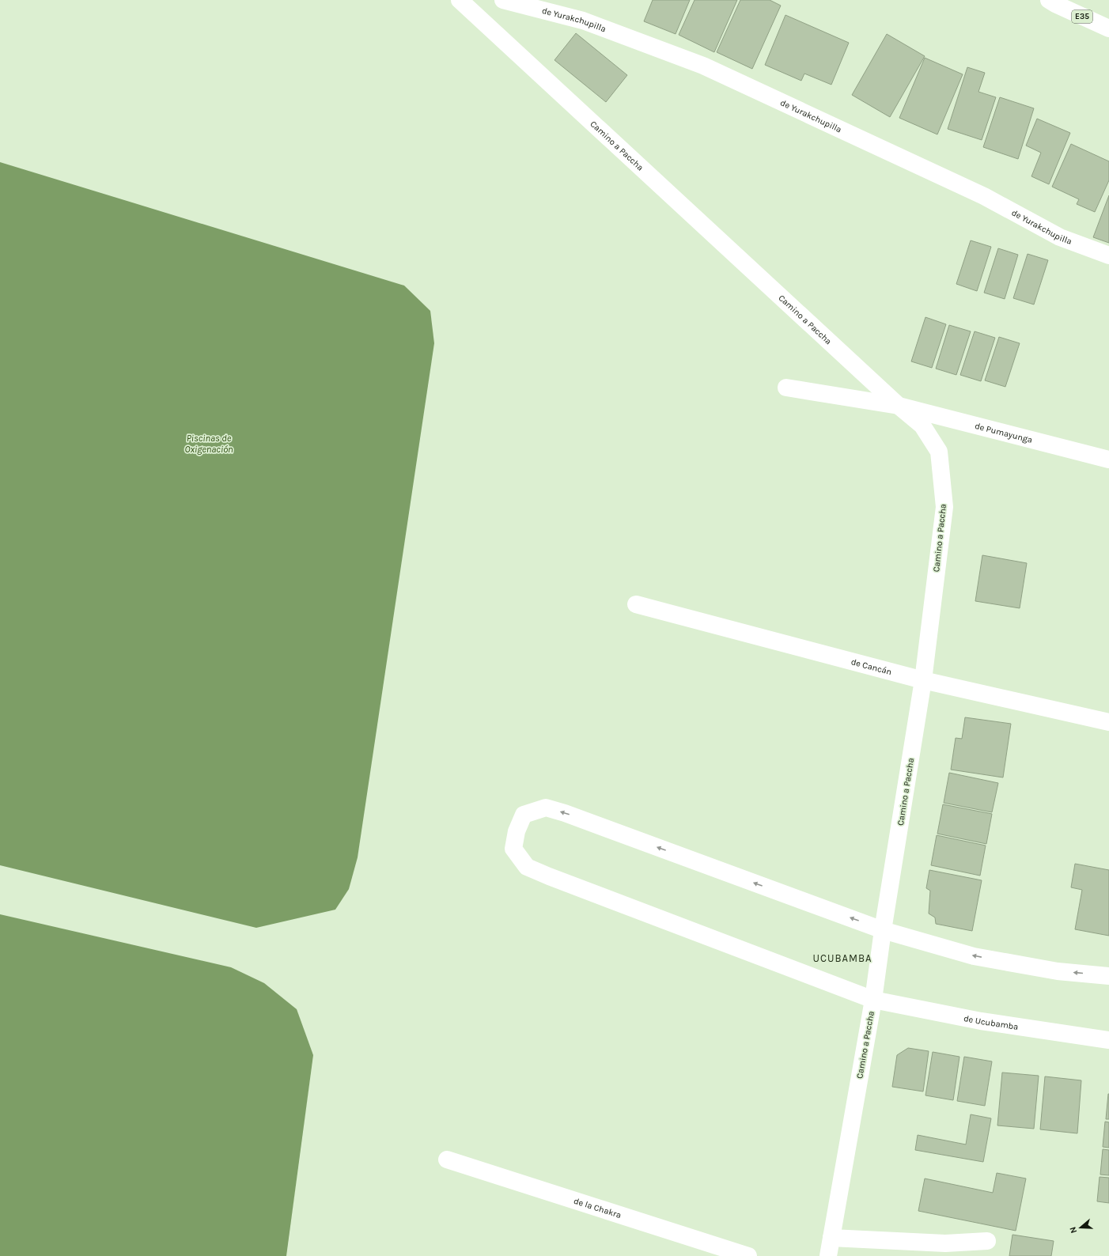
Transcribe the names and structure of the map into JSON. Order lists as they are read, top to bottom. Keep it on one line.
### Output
{"streets":{"main road":["E35","de Yurakchupilla","Camino a Paccha","de Pumayunga","de Cancán","de Ucubamba","de la Chakra"]},"crossings":[["Camino a Paccha","de Pumayunga"],["Camino a Paccha","de Cancán"],["Camino a Paccha","de Ucubamba"]],"districts":["UCUBAMBA"],"water":["Piscinas de Oxigenación"],"north":"left"}
